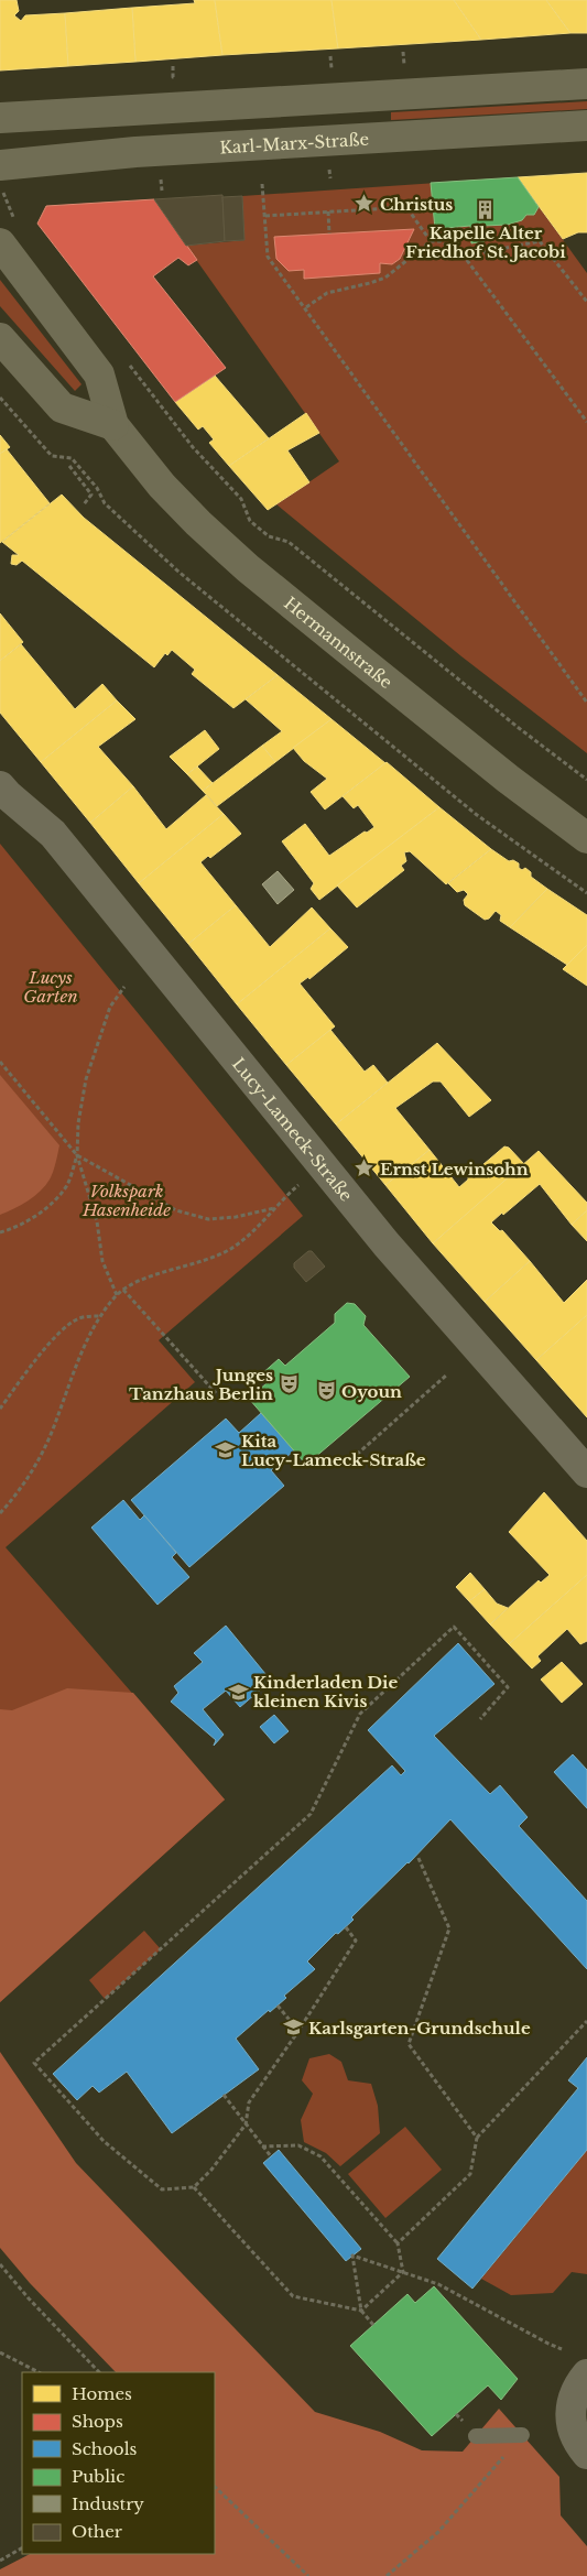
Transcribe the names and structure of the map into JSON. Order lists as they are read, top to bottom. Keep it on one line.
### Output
{"streets":{"main road":["Karl-Marx-Straße","Hermannstraße"],"street":["Lucy-Lameck-Straße"]},"parks":["Lucys Garten","Volkspark Hasenheide"],"places":{"place":["Christus","Ernst Lewinsohn"],"building":["Kapelle Alter Friedhof St. Jacobi"],"theatre":["Junges Tanzhaus Berlin","Oyoun"],"school or university":["Kita Lucy-Lameck-Straße","Kinderladen Die kleinen Kivis","Karlsgarten-Grundschule"]},"legend":["Homes","Shops","Schools","Public","Industry","Other"]}
